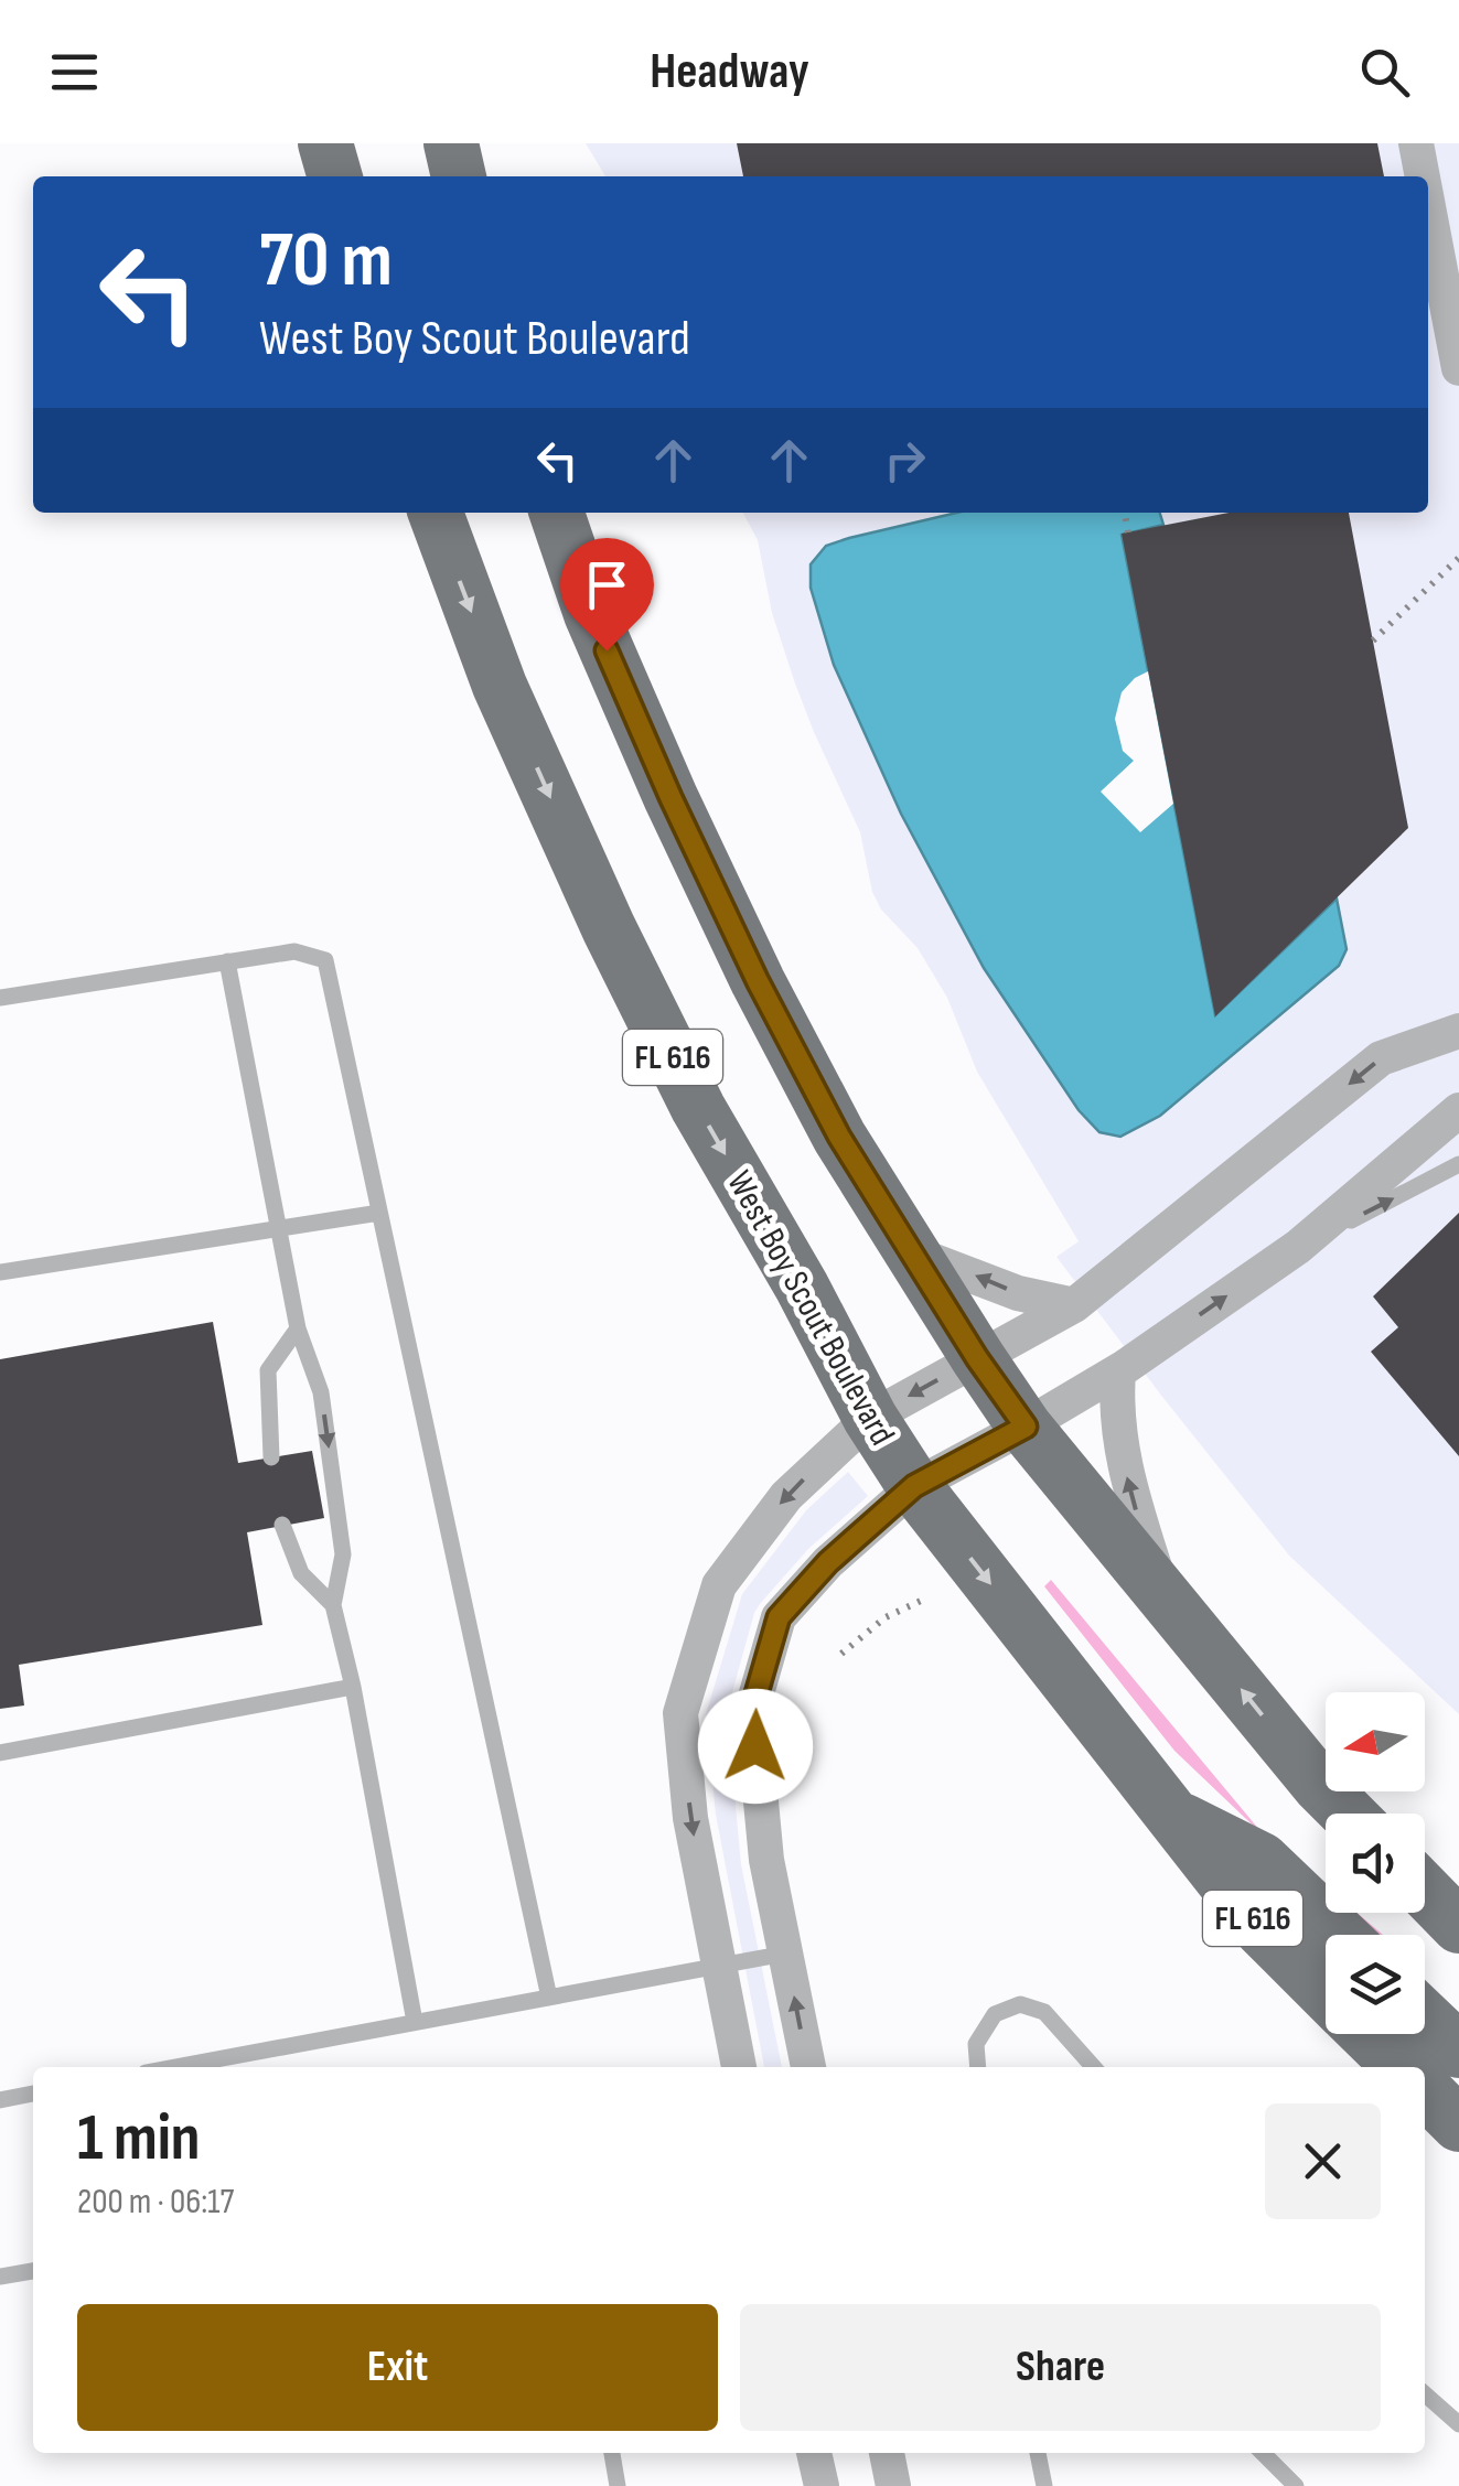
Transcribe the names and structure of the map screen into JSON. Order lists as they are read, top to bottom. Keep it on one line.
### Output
{"streets":{"main road":["FL 616","West Boy Scout Boulevard"]},"north":"left","page":{"header":"Headway","turn":["70 m","West Boy Scout Boulevard"],"heading":["1 min","200 m · 06:17"],"buttons":["Exit","Share"]}}
